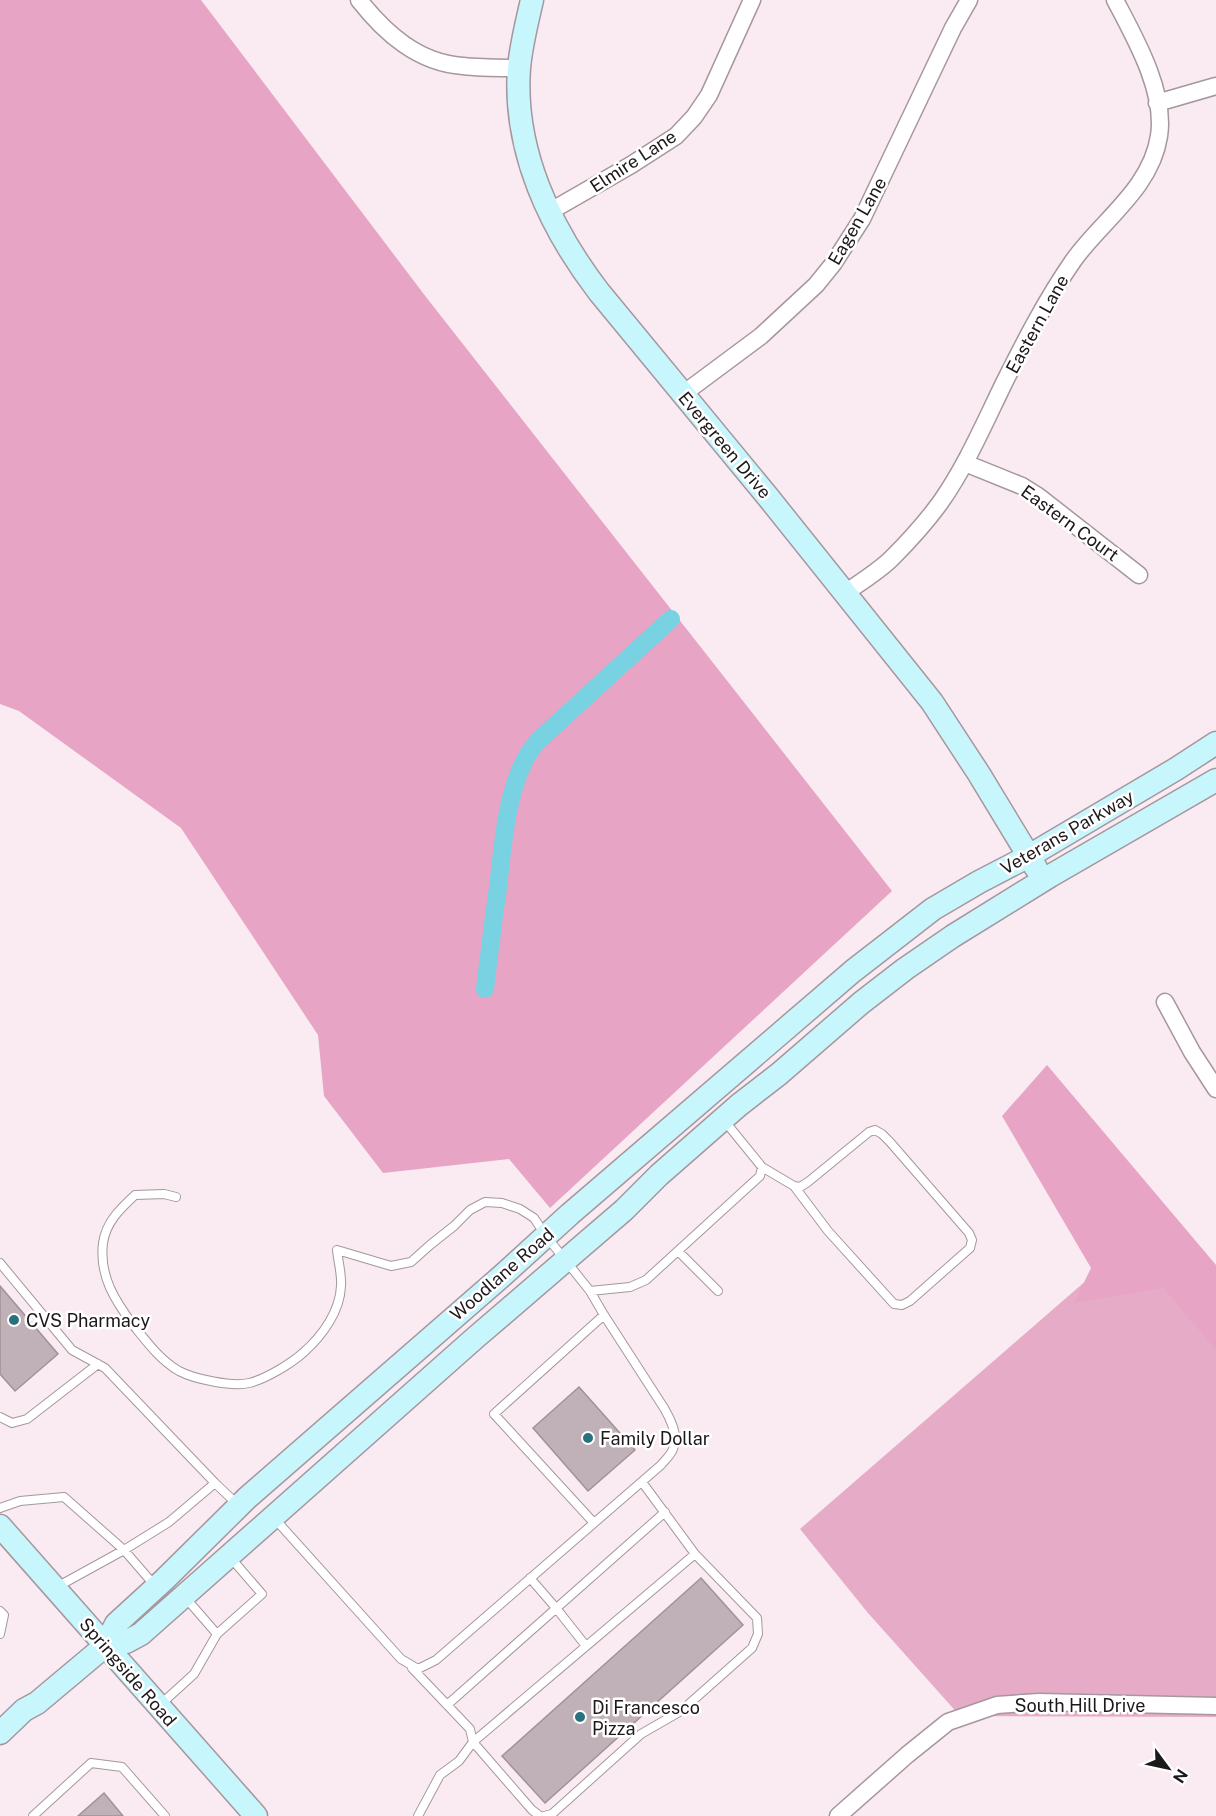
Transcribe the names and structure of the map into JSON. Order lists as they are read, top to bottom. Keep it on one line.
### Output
{"streets":{"main road":["Evergreen Drive","Veterans Parkway","Woodlane Road","Springside Road"],"street":["Elmire Lane","Eagen Lane","Eastern Lane","Eastern Court","South Hill Drive"]},"crossings":[["Elmire Lane","Evergreen Drive"],["Eagen Lane","Evergreen Drive"],["Eastern Lane","Evergreen Drive"],["Eastern Lane","Eastern Court"],["Evergreen Drive","Veterans Parkway"],["Veterans Parkway","Woodlane Road"],["Woodlane Road","Springside Road"]],"places":["CVS Pharmacy","Family Dollar","Di Francesco Pizza"],"north":"bottom right"}
